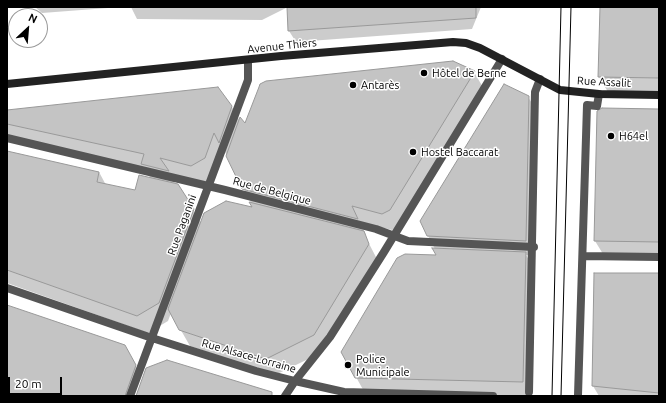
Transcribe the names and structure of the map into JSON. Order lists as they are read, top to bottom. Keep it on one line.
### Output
{"streets":{"street":["Avenue Thiers","Rue Assalit","Rue de Belgique","Rue Paganini","Rue Alsace-Lorraine"]},"crossings":[["Avenue Thiers","Rue Assalit"],["Avenue Thiers","Rue Paganini"],["Rue de Belgique","Rue Paganini"],["Rue Paganini","Rue Alsace-Lorraine"]],"places":["Hôtel de Berne","Antarès","H64el","Hostel Baccarat","Police Municipale"],"scale_bar":"20 m","north":"top right"}
